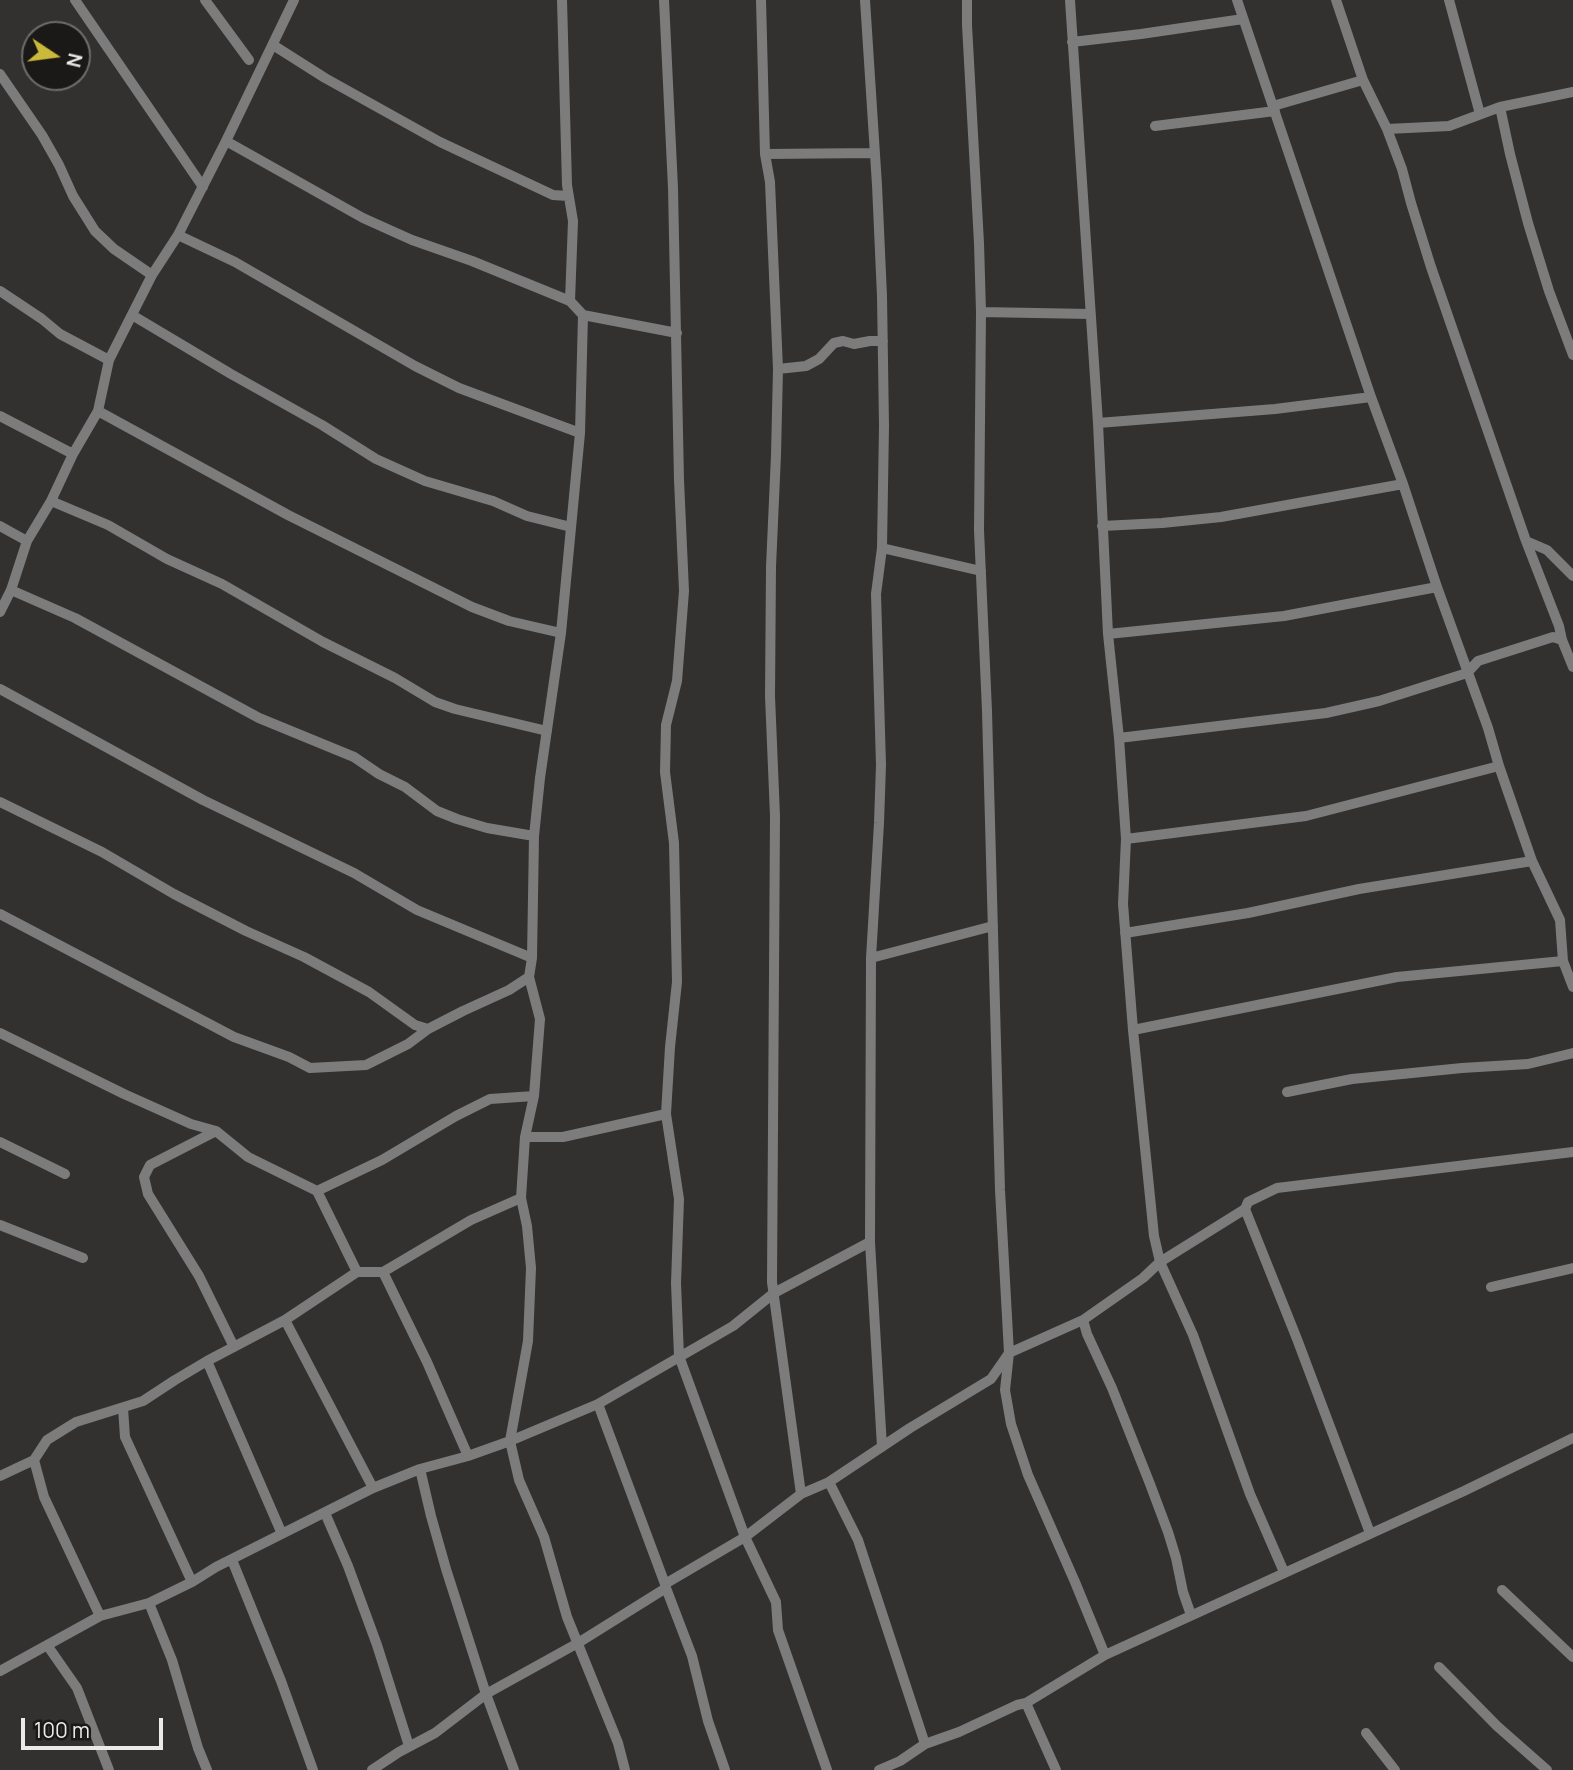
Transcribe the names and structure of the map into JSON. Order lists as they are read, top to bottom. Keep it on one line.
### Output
{"scale_bar":"100 m","north":"right"}
